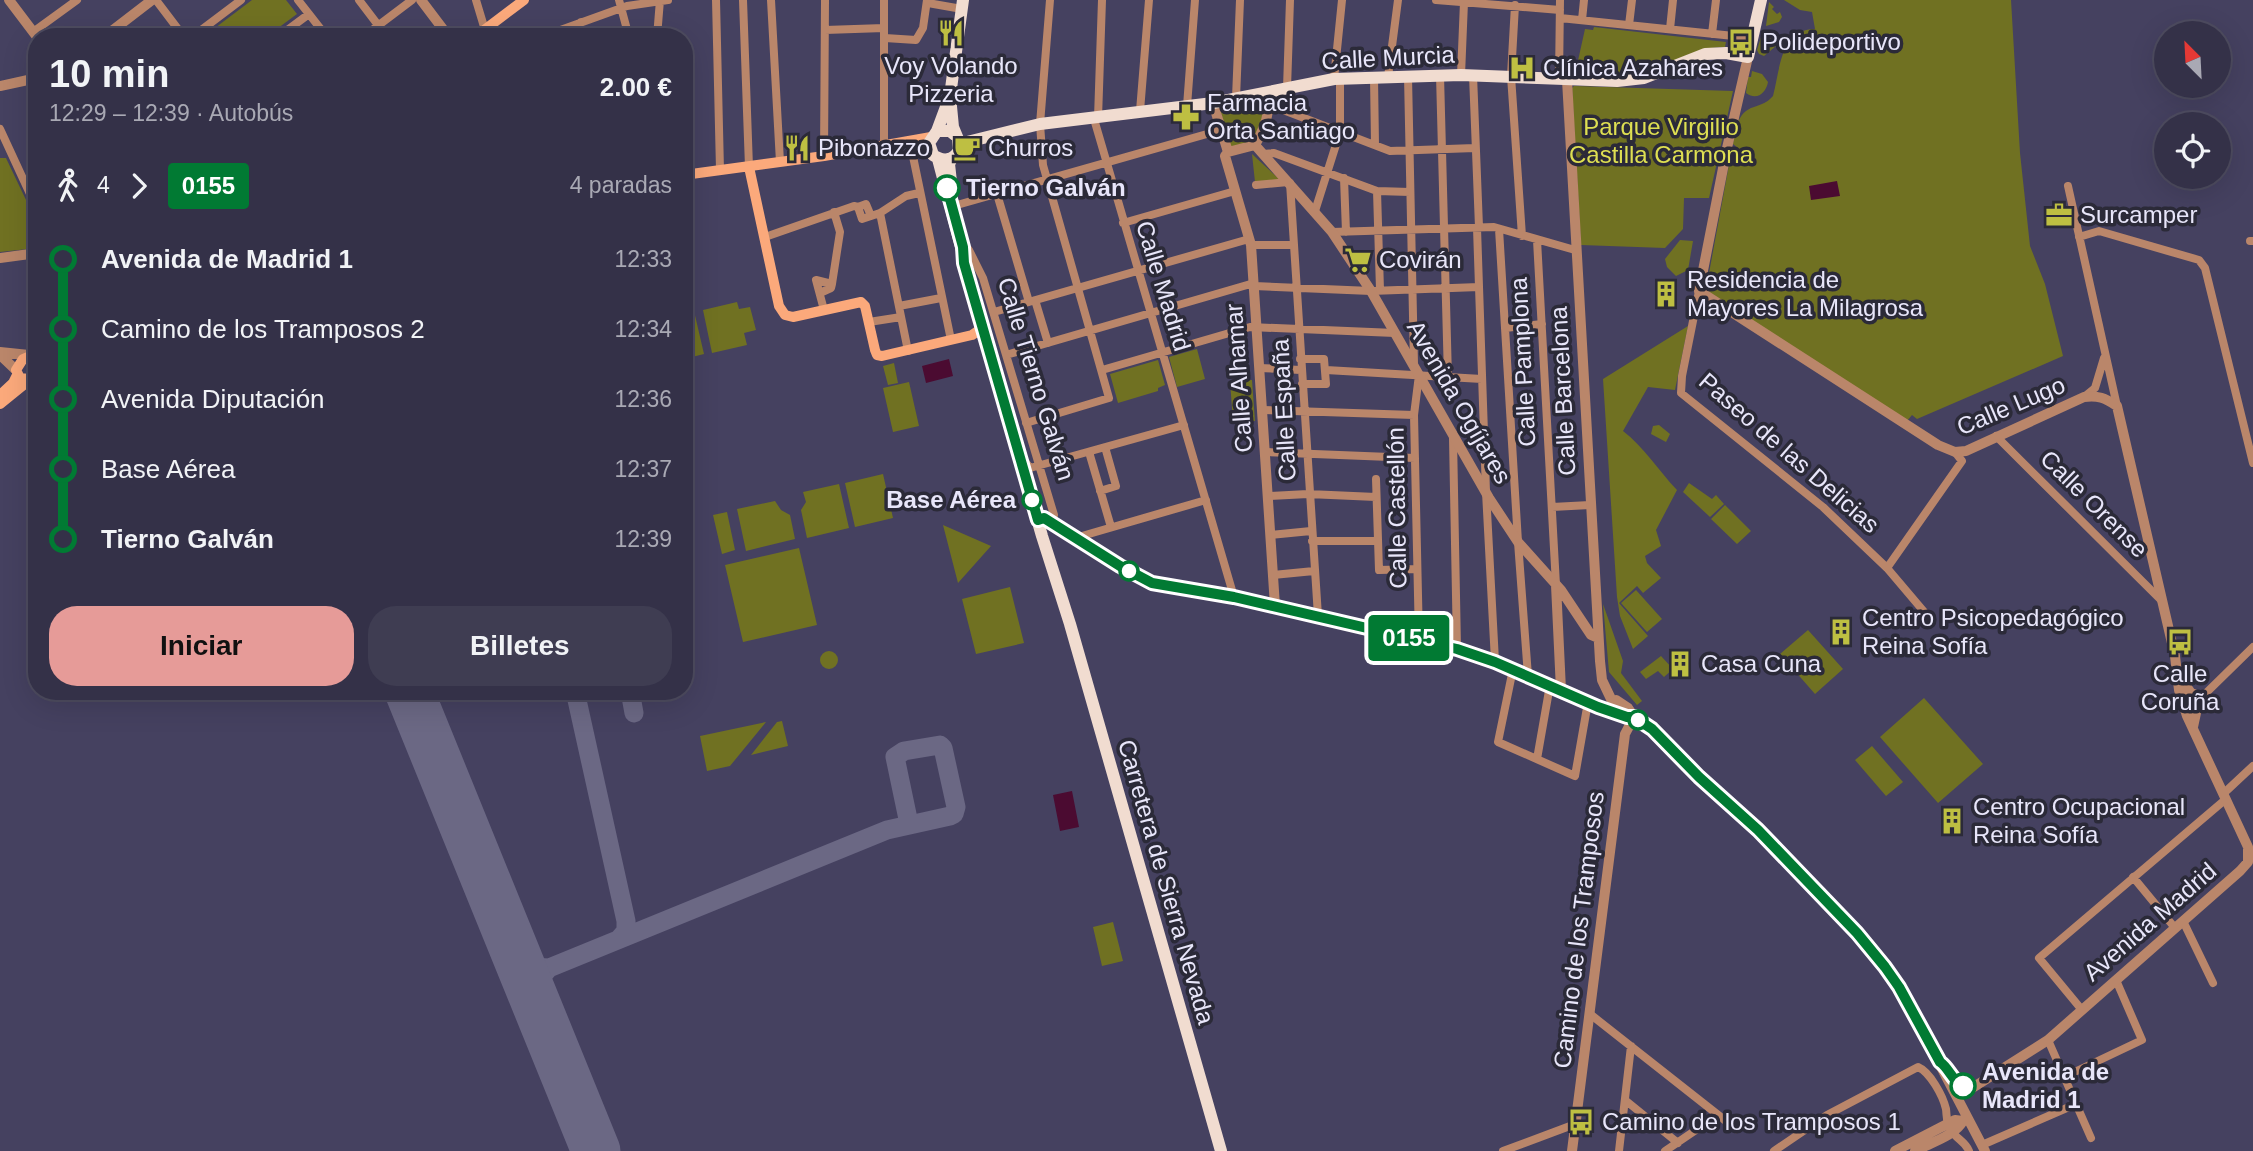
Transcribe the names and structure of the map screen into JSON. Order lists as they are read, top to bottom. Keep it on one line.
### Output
{"streets":{"main road":["Calle Murcia","Calle Tierno Galván","Carretera de Sierra Nevada"],"street":["Calle Madrid","Calle Pamplona","Calle Alhamar","Calle Barcelona","Avenida Ogíjares","Calle Lugo","Calle España","Paseo de las Delicias","Calle Orense","Calle Castellón","Avenida Madrid","Camino de los Tramposos"]},"crossings":[["Calle Murcia","Calle Madrid"],["Calle Murcia","Calle Alhamar"],["Calle Murcia","Calle Tierno Galván"],["Calle Murcia","Calle Barcelona"],["Calle Murcia","Paseo de las Delicias"],["Calle Murcia","Calle Castellón"],["Calle Pamplona","Avenida Ogíjares"],["Calle Tierno Galván","Carretera de Sierra Nevada"],["Calle Barcelona","Avenida Ogíjares"],["Avenida Ogíjares","Calle España"],["Avenida Ogíjares","Calle Castellón"],["Calle Lugo","Calle Orense"],["Calle Orense","Avenida Madrid"]],"parks":["Parque Virgilio Castilla Carmona"],"places":{"restaurant":["Voy Volando Pizzeria","Pibonazzo"],"bus stop":["Polideportivo","Calle Coruña","Camino de los Tramposos 1"],"hospital":["Clínica Azahares"],"pharmacy":["Farmacia Orta Santiago"],"cafe":["Churros"],"other":["Tierno Galván","Base Aérea","Avenida de Madrid 1"],"office":["Surcamper"],"supermarket":["Covirán"],"building":["Residencia de Mayores La Milagrosa","Centro Psicopedagógico Reina Sofía","Casa Cuna","Centro Ocupacional Reina Sofía"]},"lines":["bus line 0155"],"north":"top left","page":{"on_map":"0155","heading":["10 min","12:29 – 12:39 · Autobús","2.00 €"],"legs":["4","0155","4 paradas"],"list":[{"name":"Avenida de Madrid 1","value":"12:33"},{"name":"Camino de los Tramposos 2","value":"12:34"},{"name":"Avenida Diputación","value":"12:36"},{"name":"Base Aérea","value":"12:37"},{"name":"Tierno Galván","value":"12:39"}],"buttons":["Iniciar","Billetes"]}}
